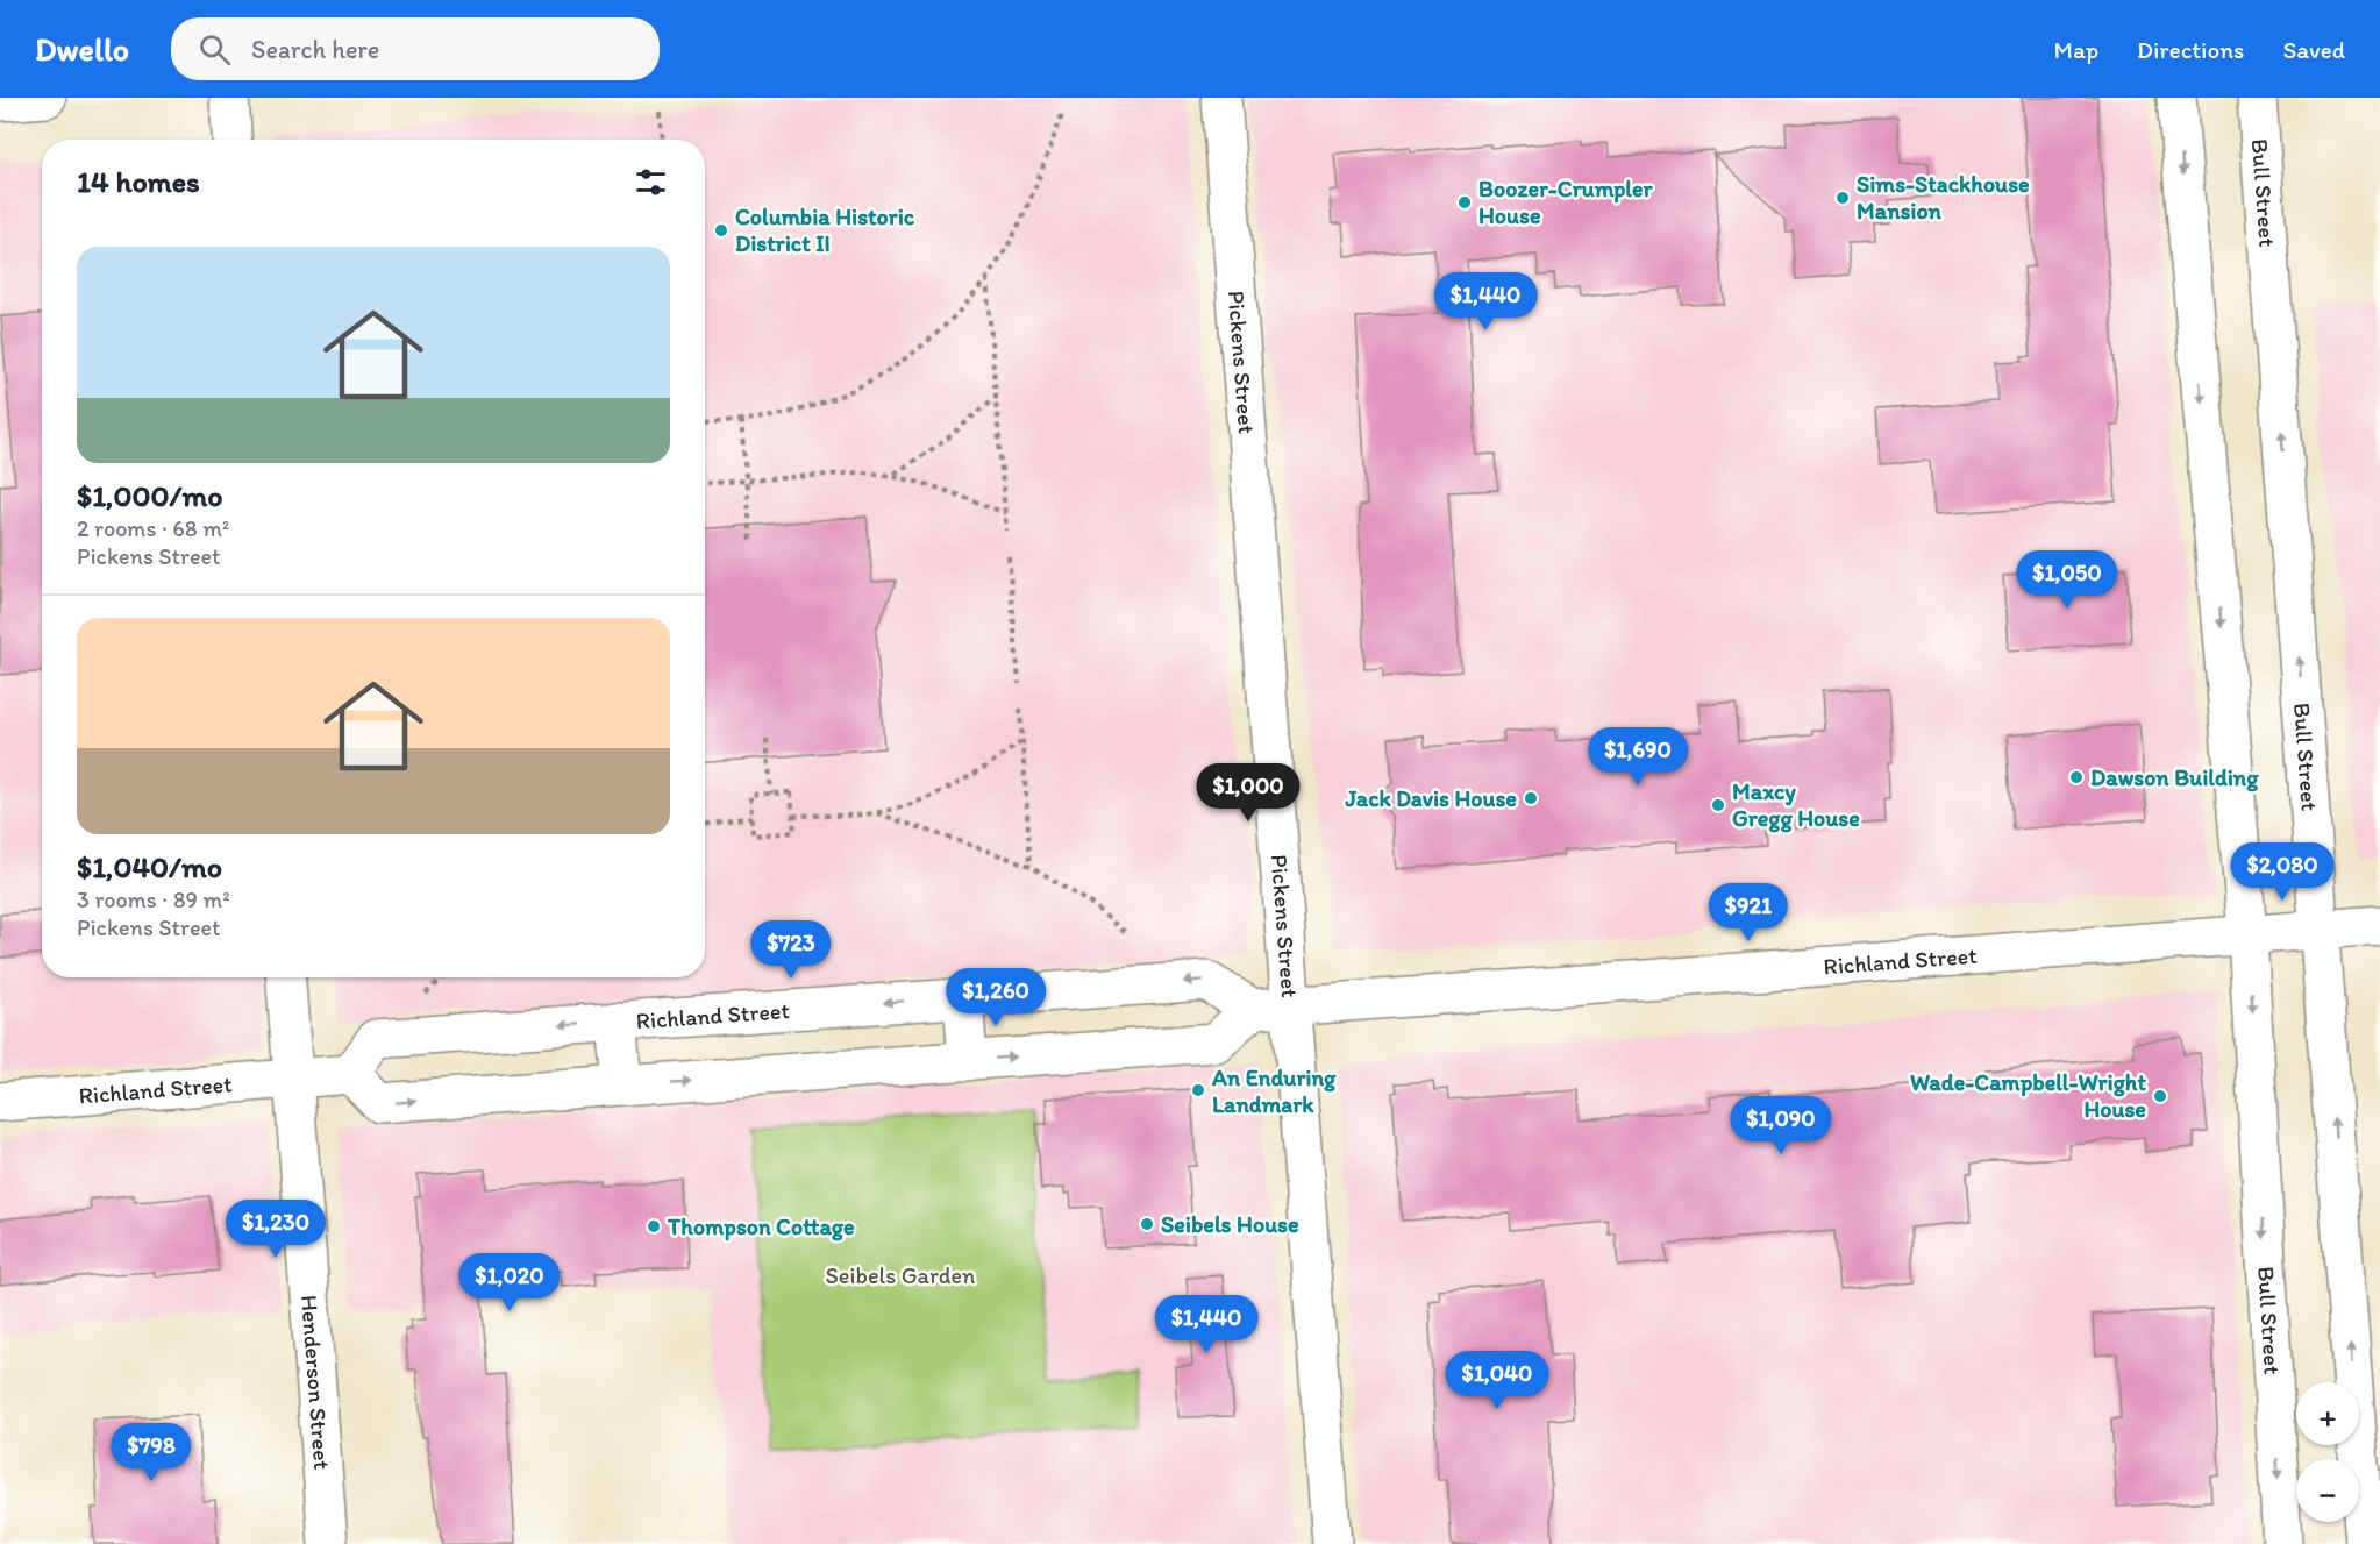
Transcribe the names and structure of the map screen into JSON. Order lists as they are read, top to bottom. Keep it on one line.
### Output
{"streets":{"street":["Bull Street","Pickens Street","Richland Street","Henderson Street"]},"crossings":[["Bull Street","Richland Street"],["Pickens Street","Richland Street"],["Richland Street","Henderson Street"]],"parks":["Seibels Garden"],"places":["Sims-Stackhouse Mansion","Boozer-Crumpler House","Columbia Historic District II","Dawson Building","Jack Davis House","Maxcy Gregg House","An Enduring Landmark","Wade-Campbell-Wright House","Seibels House","Thompson Cottage"],"page":{"header":"Dwello","search":"Search here","nav":["Map","Directions","Saved"],"heading":"14 homes","list":[{"name":"$1,000/mo","note":"2 rooms · 68 m² · Pickens Street"},{"name":"$1,040/mo","note":"3 rooms · 89 m² · Pickens Street"}],"price":["$1,440","$1,050","$1,690","$1,000","$2,080","$921","$723","$1,260","$1,090","$1,230","$1,020","$1,440","$1,040","$798"],"map_buttons":["+","−"]}}
